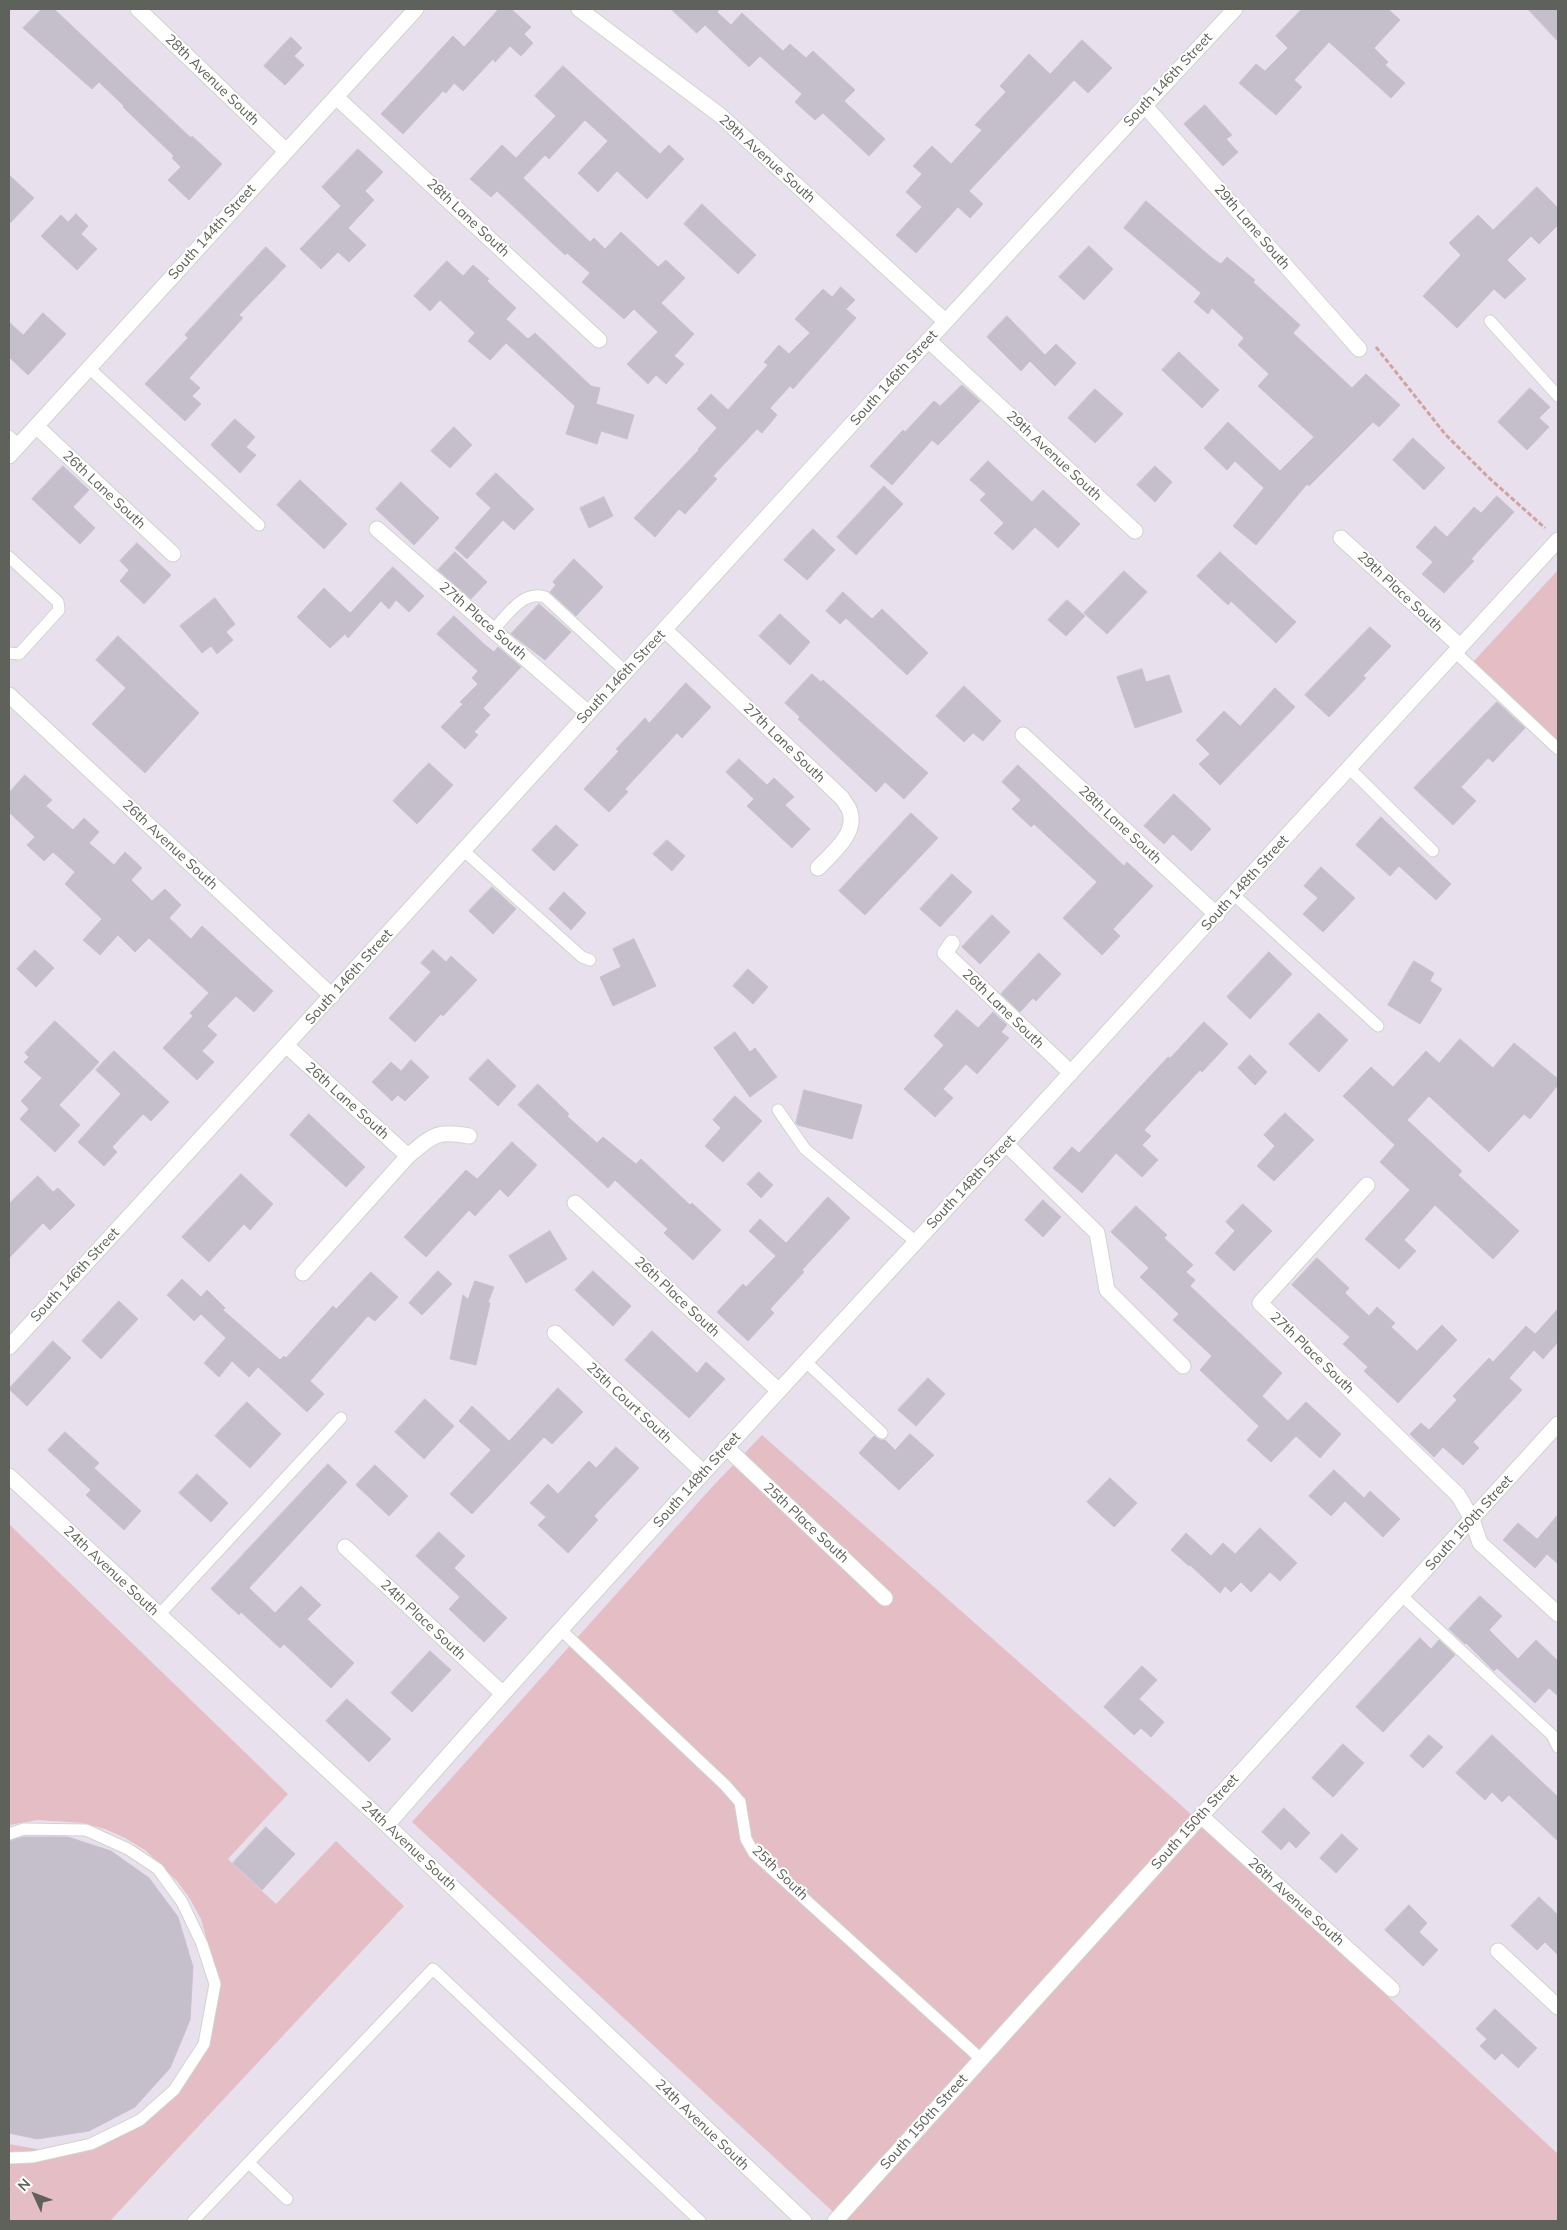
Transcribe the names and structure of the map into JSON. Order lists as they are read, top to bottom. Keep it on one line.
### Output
{"streets":{"street":["28th Avenue South","South 146th Street","29th Avenue South","28th Lane South","29th Lane South","South 144th Street","26th Lane South","29th Place South","27th Place South","27th Lane South","26th Avenue South","South 148th Street","26th Place South","25th Court South","25th Place South","South 150th Street","24th Avenue South","24th Place South"],"lane":["25th South"]},"crossings":[["28th Avenue South","South 144th Street"],["South 146th Street","29th Avenue South"],["South 146th Street","29th Lane South"],["South 146th Street","26th Lane South"],["South 146th Street","27th Place South"],["South 146th Street","27th Lane South"],["South 146th Street","26th Avenue South"],["28th Lane South","South 144th Street"],["28th Lane South","South 148th Street"],["South 144th Street","26th Lane South"],["26th Lane South","South 148th Street"],["29th Place South","South 148th Street"],["27th Place South","South 150th Street"],["26th Avenue South","South 150th Street"],["South 148th Street","26th Place South"],["South 148th Street","25th Court South"],["South 148th Street","25th Place South"],["South 148th Street","24th Avenue South"],["South 148th Street","24th Place South"],["South 148th Street","25th South"],["South 150th Street","25th South"]],"north":"top left"}
